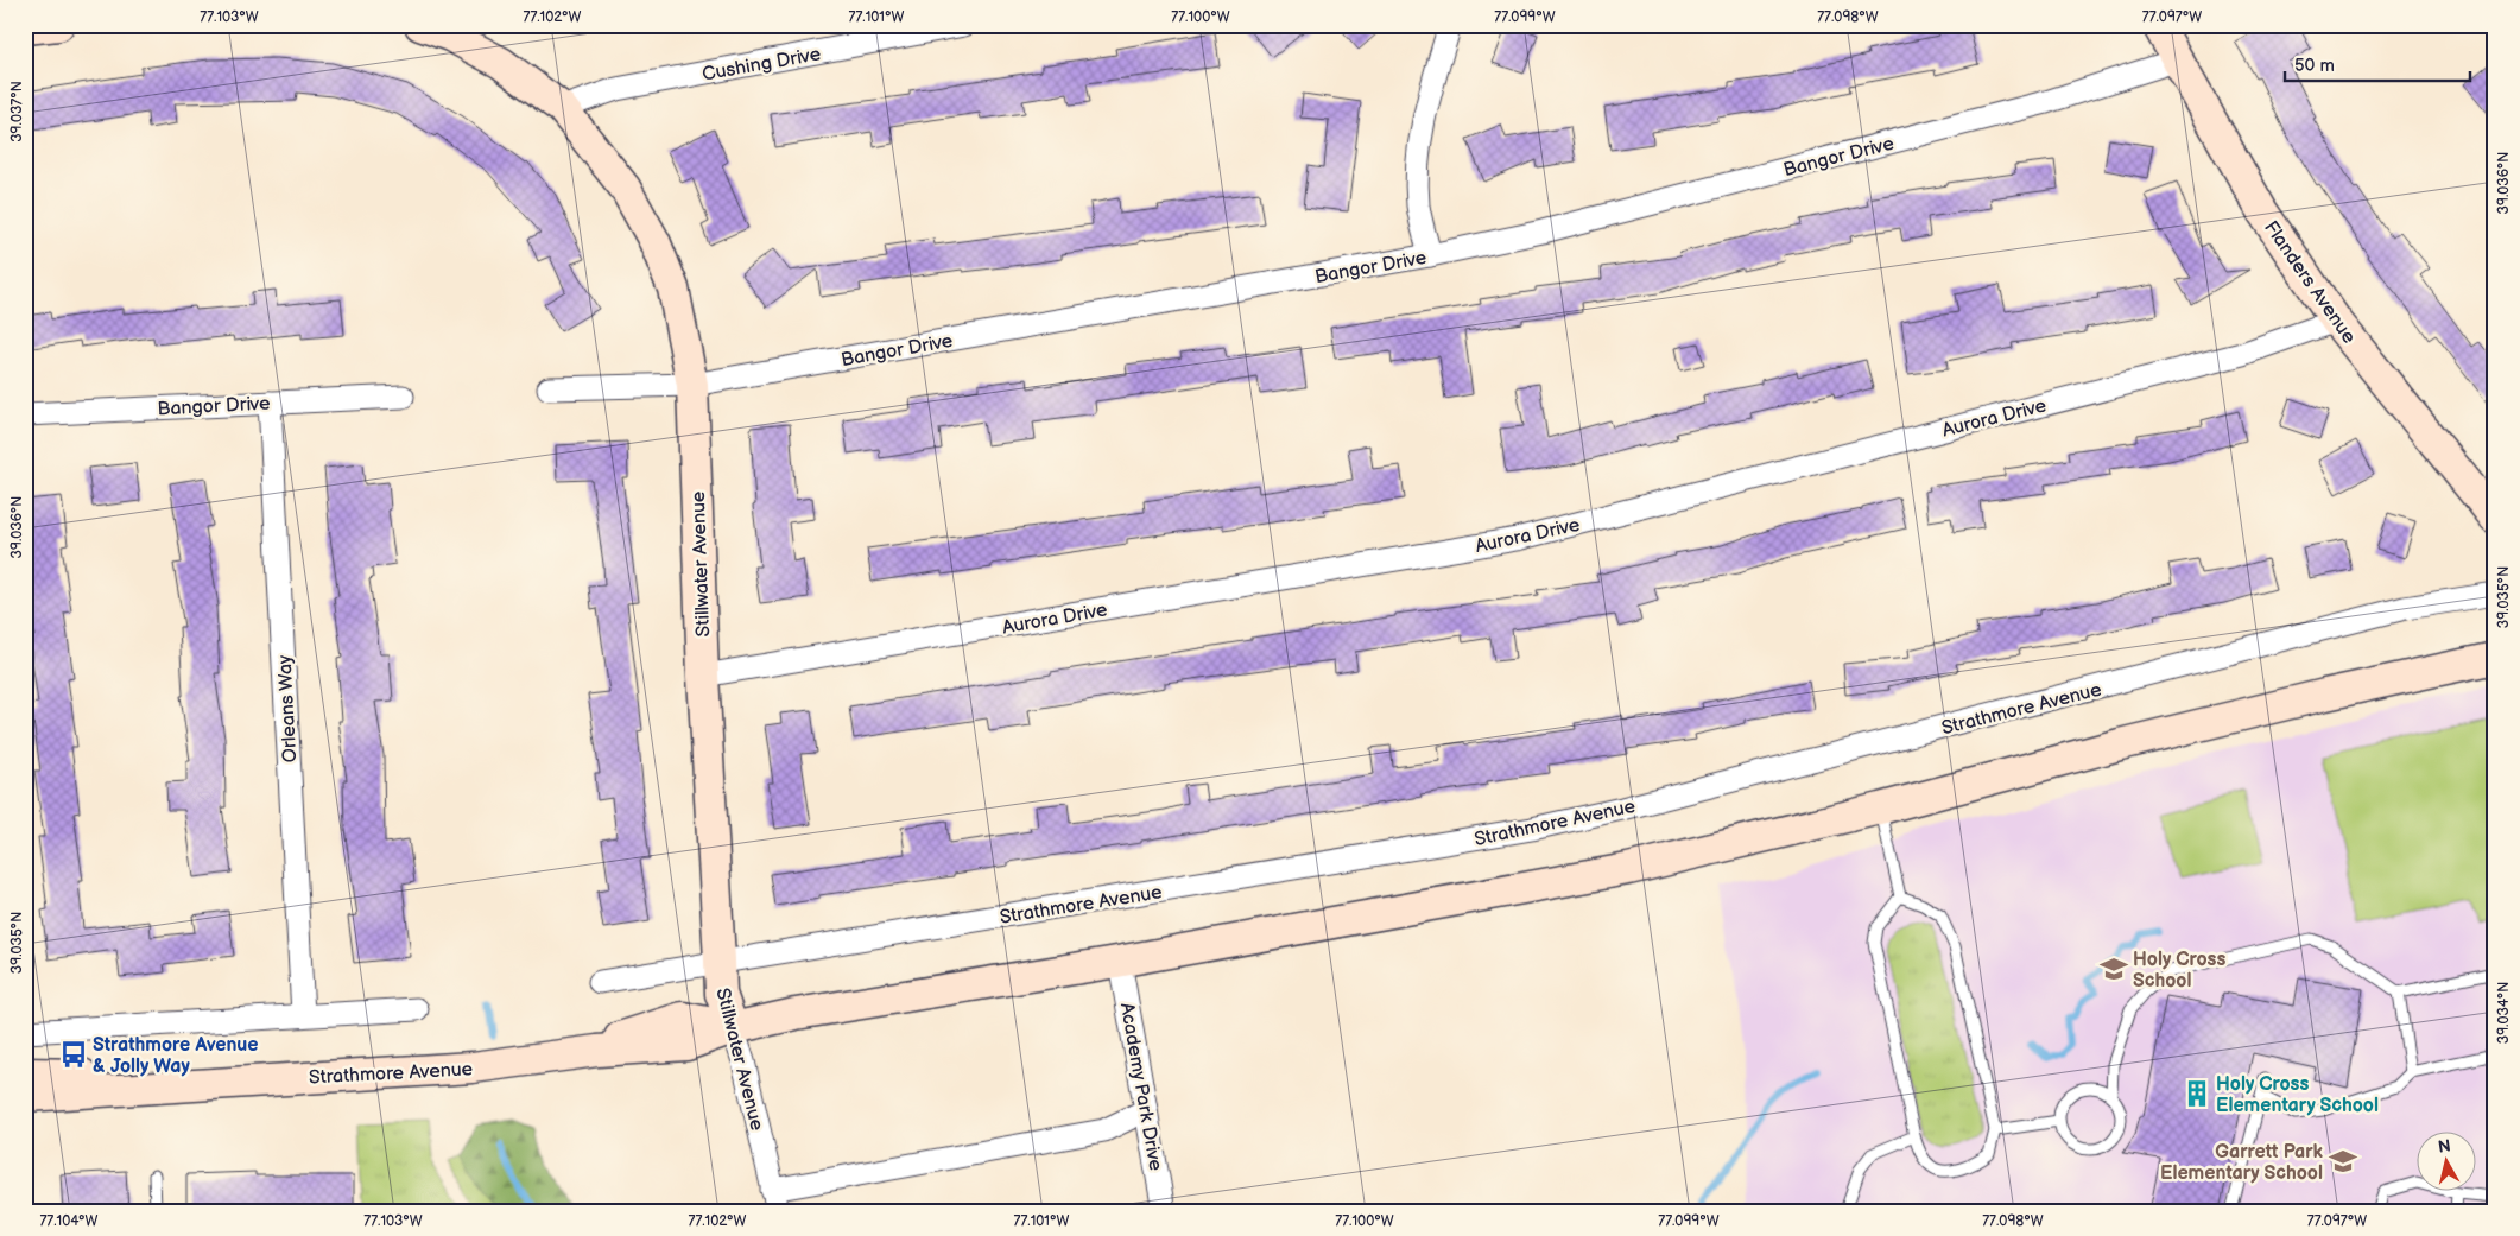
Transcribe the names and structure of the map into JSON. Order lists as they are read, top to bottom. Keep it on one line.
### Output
{"streets":{"main road":["Flanders Avenue","Stillwater Avenue","Strathmore Avenue"],"street":["Cushing Drive","Bangor Drive","Aurora Drive","Orleans Way","Academy Park Drive"]},"crossings":[["Cushing Drive","Stillwater Avenue"],["Bangor Drive","Flanders Avenue"],["Bangor Drive","Stillwater Avenue"],["Bangor Drive","Orleans Way"],["Flanders Avenue","Aurora Drive"],["Aurora Drive","Stillwater Avenue"],["Stillwater Avenue","Strathmore Avenue"],["Strathmore Avenue","Academy Park Drive"]],"places":{"school or university":["Holy Cross School","Garrett Park Elementary School"],"bus stop":["Strathmore Avenue & Jolly Way"],"building":["Holy Cross Elementary School"]},"scale_bar":"50 m","north":"top","coordinates":["77.103°W","77.102°W","77.101°W","77.100°W","77.099°W","77.098°W","77.097°W","39.037°N","39.036°N","39.035°N","39.034°N","77.104°W"]}
